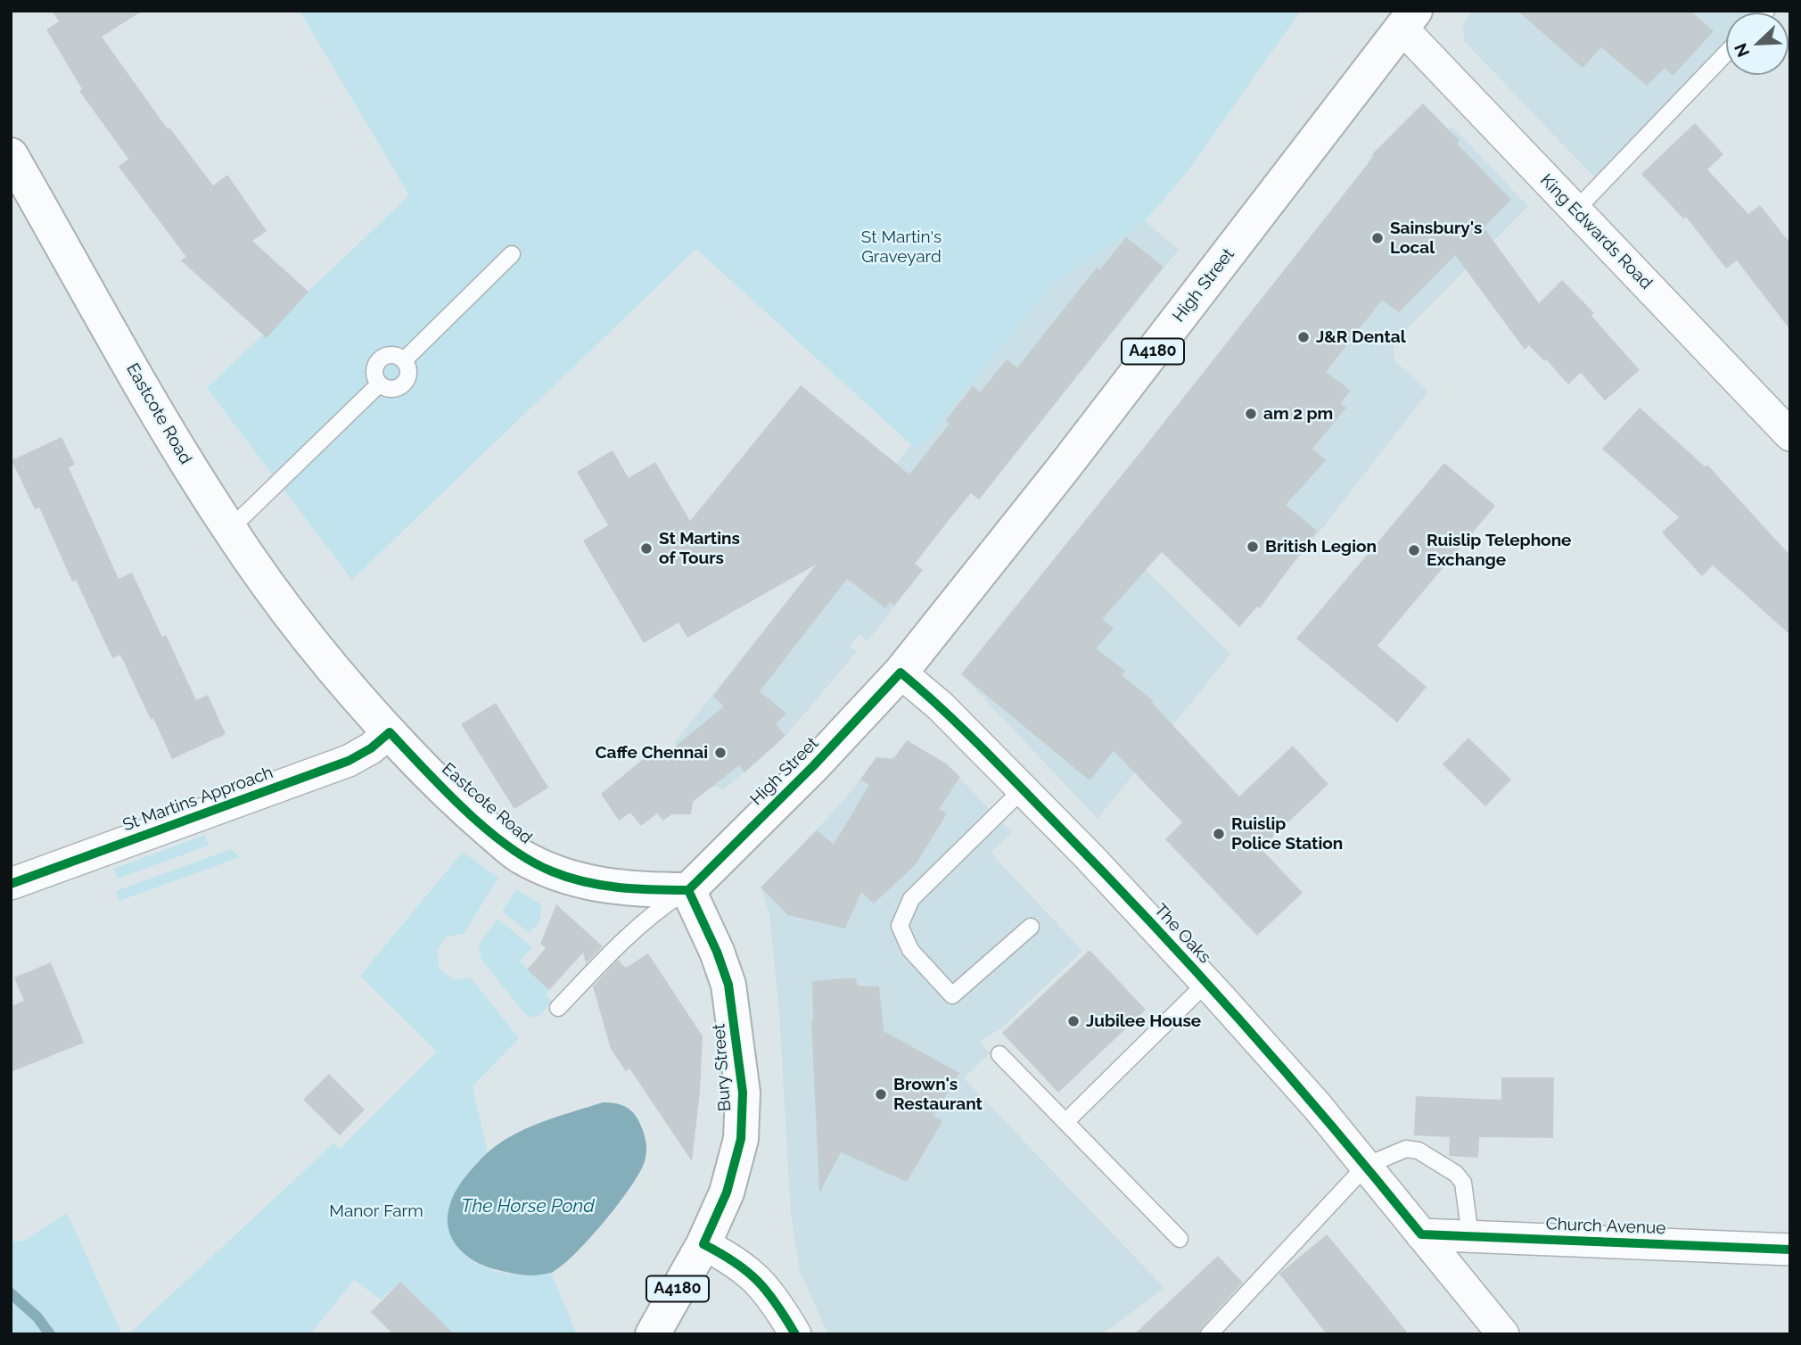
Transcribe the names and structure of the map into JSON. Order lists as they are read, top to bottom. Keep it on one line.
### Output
{"streets":{"main road":["High Street","A4180","Eastcote Road","Bury Street"],"street":["King Edwards Road","St Martins Approach","The Oaks","Church Avenue"]},"crossings":[["King Edwards Road","High Street"],["High Street","Eastcote Road"],["High Street","The Oaks"],["High Street","Bury Street"],["Eastcote Road","St Martins Approach"],["Eastcote Road","Bury Street"],["The Oaks","Church Avenue"]],"water":["The Horse Pond"],"parks":["St Martin's Graveyard","Manor Farm"],"places":["Sainsbury's Local","J&R Dental","am 2 pm","British Legion","St Martins of Tours","Ruislip Telephone Exchange","Caffe Chennai","Ruislip Police Station","Jubilee House","Brown's Restaurant"],"north":"bottom left"}
